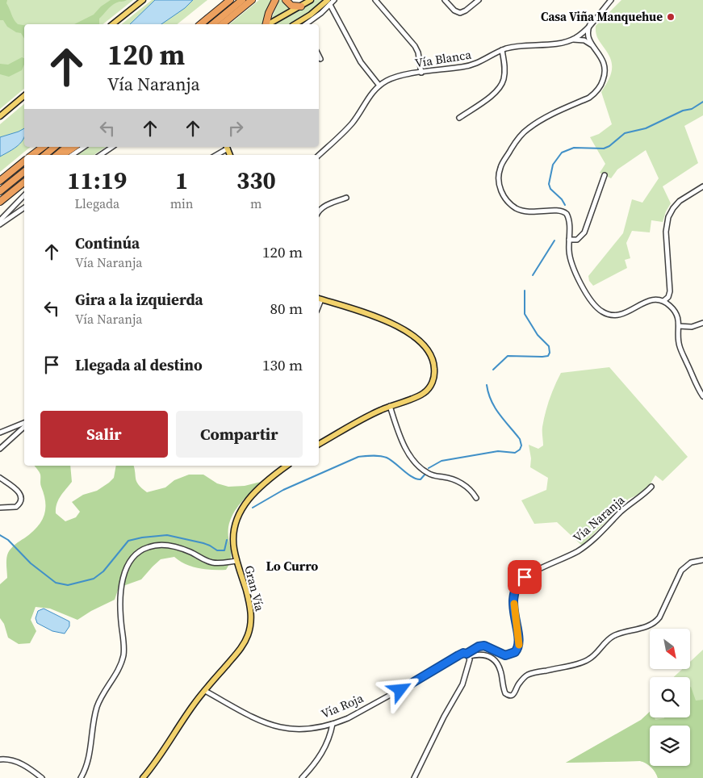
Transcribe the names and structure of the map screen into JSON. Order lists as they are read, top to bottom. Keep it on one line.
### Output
{"streets":{"main road":["Gran Vía"],"street":["Vía Blanca","Vía Naranja","Vía Roja"]},"crossings":[["Vía Naranja","Vía Roja"],["Gran Vía","Vía Roja"]],"districts":["Lo Curro"],"places":["Casa Viña Manquehue"],"north":"bottom right","page":{"turn":["120 m","Vía Naranja"],"eta":["11:19","Llegada","1","min","330","m"],"list":[{"name":"Continúa","note":"Vía Naranja","value":"120 m"},{"name":"Gira a la izquierda","note":"Vía Naranja","value":"80 m"},{"name":"Llegada al destino","value":"130 m"}],"buttons":["Salir","Compartir"]}}
